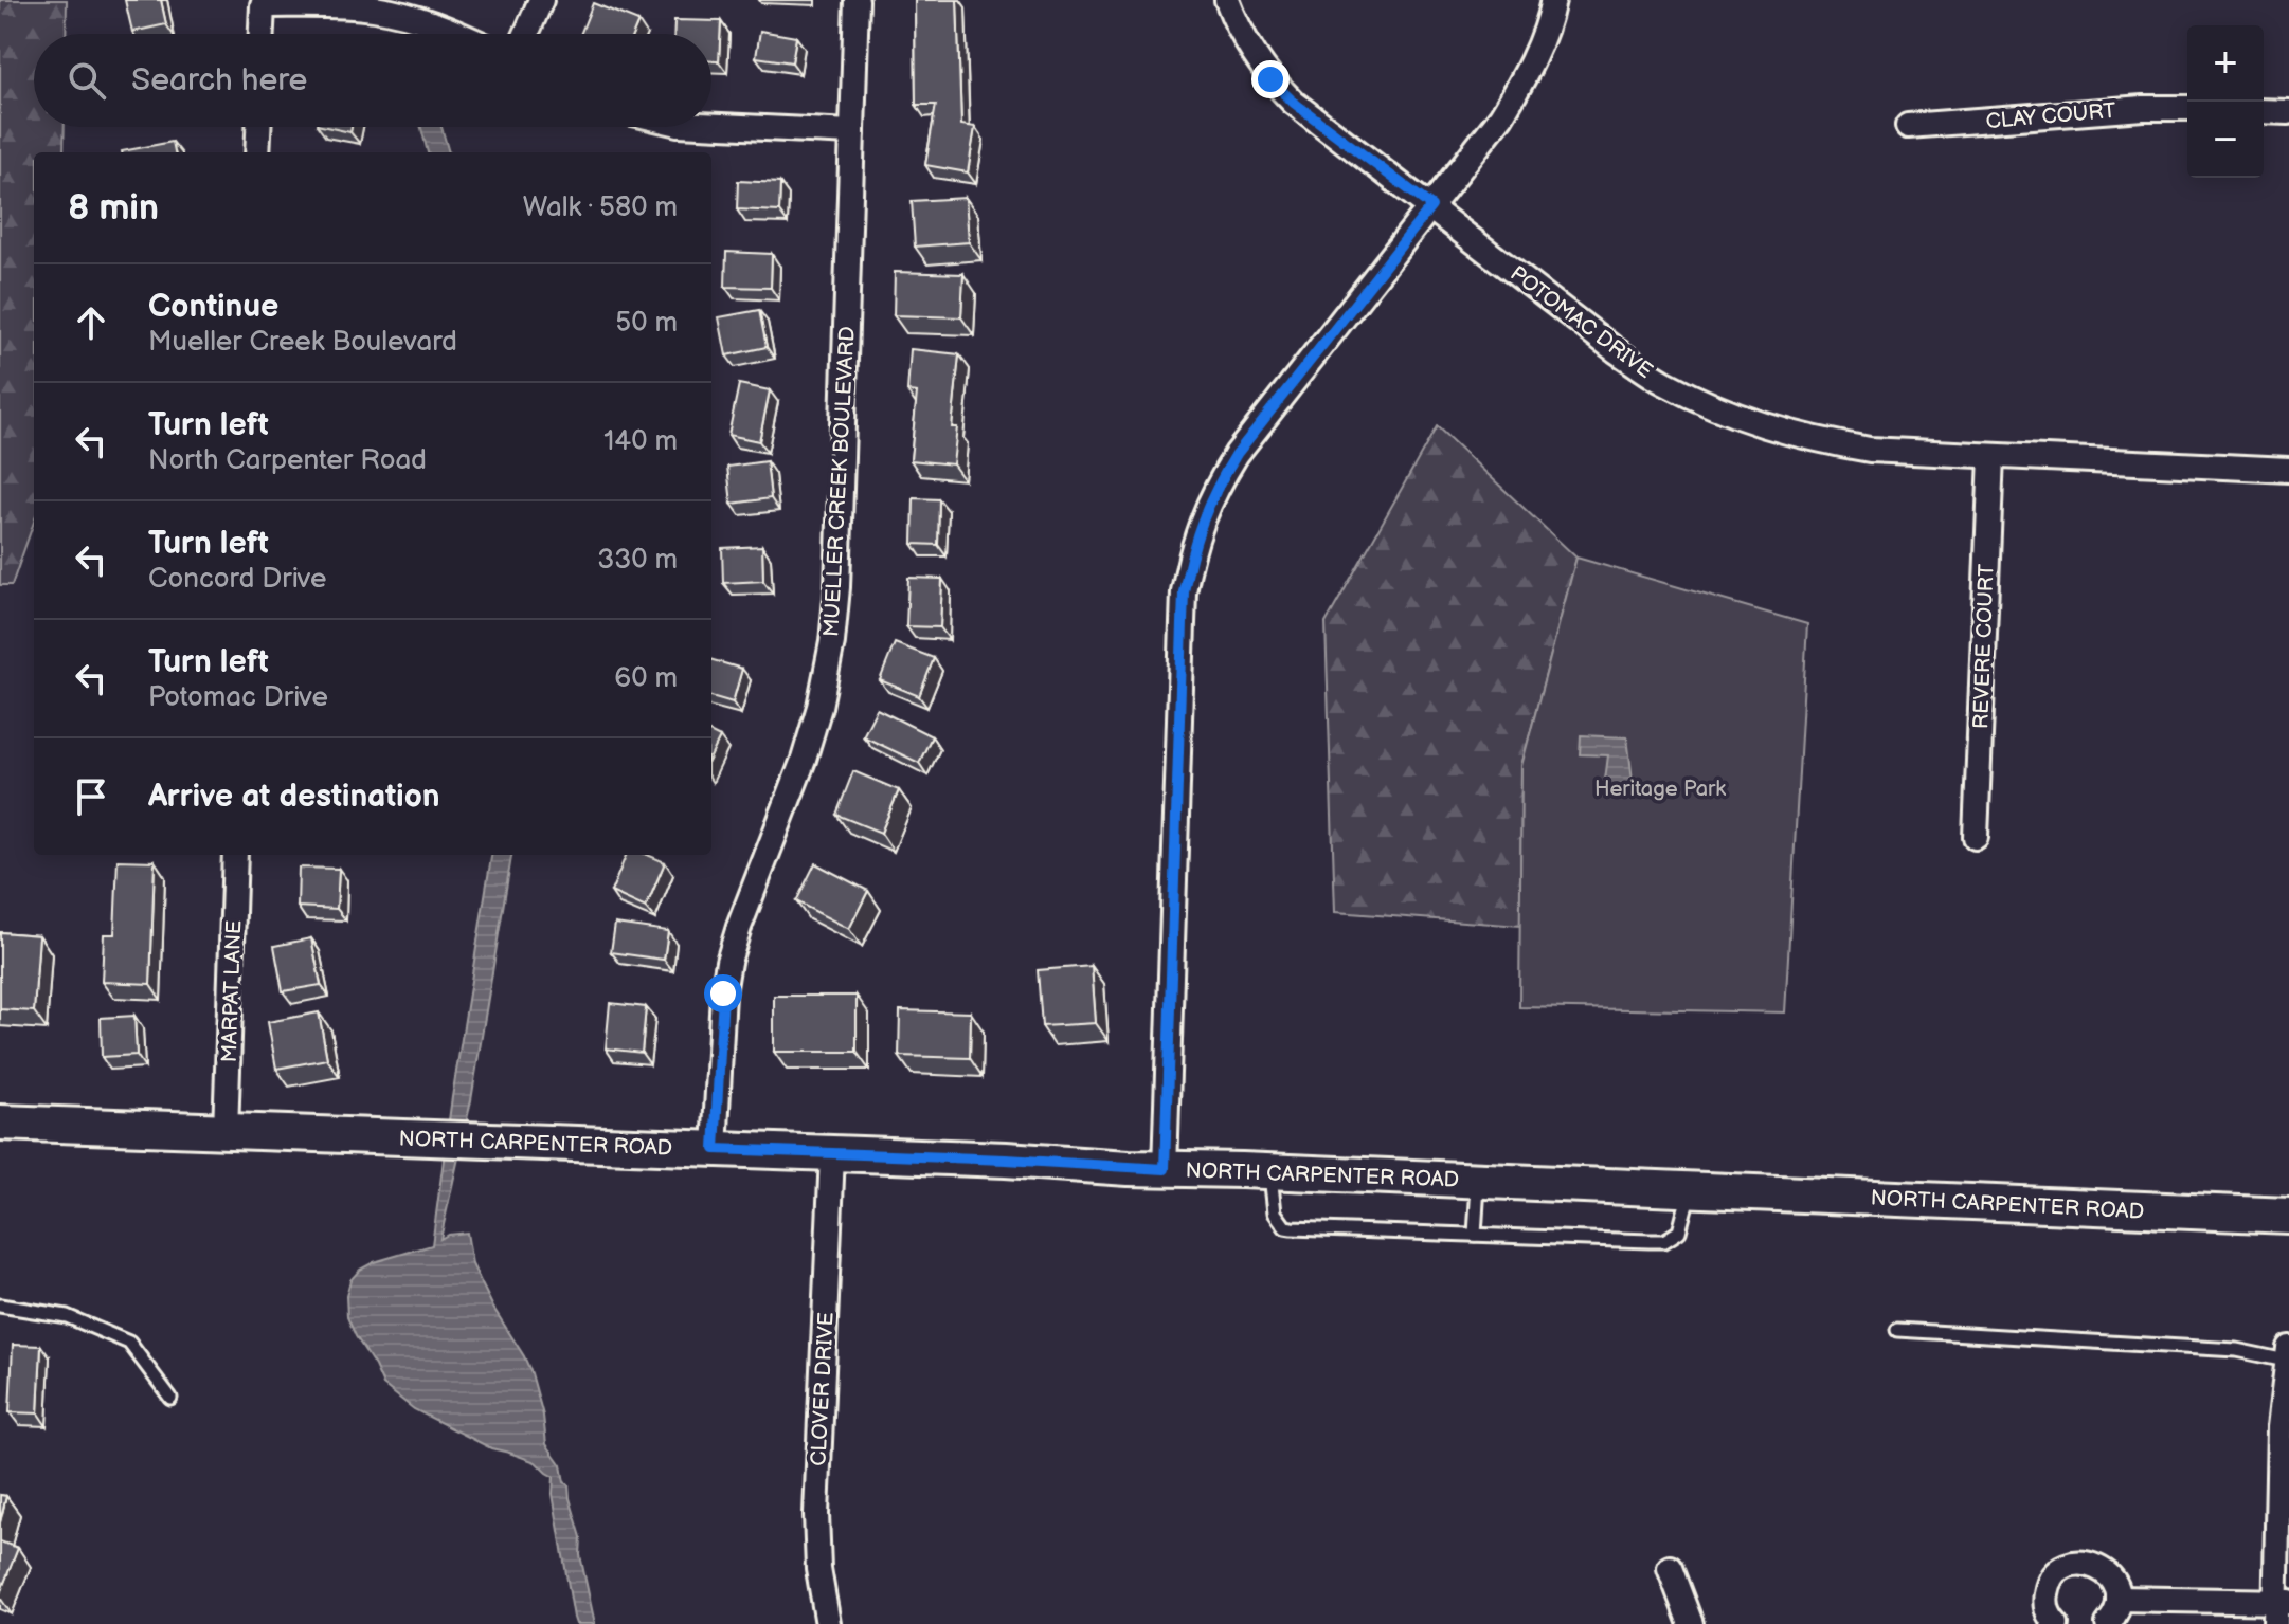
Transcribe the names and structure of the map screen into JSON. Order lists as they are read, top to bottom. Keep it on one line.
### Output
{"streets":{"street":["CLAY COURT","POTOMAC DRIVE","MUELLER CREEK BOULEVARD","REVERE COURT","MARPAT LANE","NORTH CARPENTER ROAD","CLOVER DRIVE"]},"crossings":[["POTOMAC DRIVE","REVERE COURT"],["MUELLER CREEK BOULEVARD","NORTH CARPENTER ROAD"],["MARPAT LANE","NORTH CARPENTER ROAD"],["NORTH CARPENTER ROAD","CLOVER DRIVE"]],"parks":["Heritage Park"],"page":{"map_buttons":["+","−"],"search":"Search here","heading":["8 min","Walk · 580 m"],"list":[["Continue","Mueller Creek Boulevard","50 m"],["Turn left","North Carpenter Road","140 m"],["Turn left","Concord Drive","330 m"],["Turn left","Potomac Drive","60 m"],"Arrive at destination"]}}
